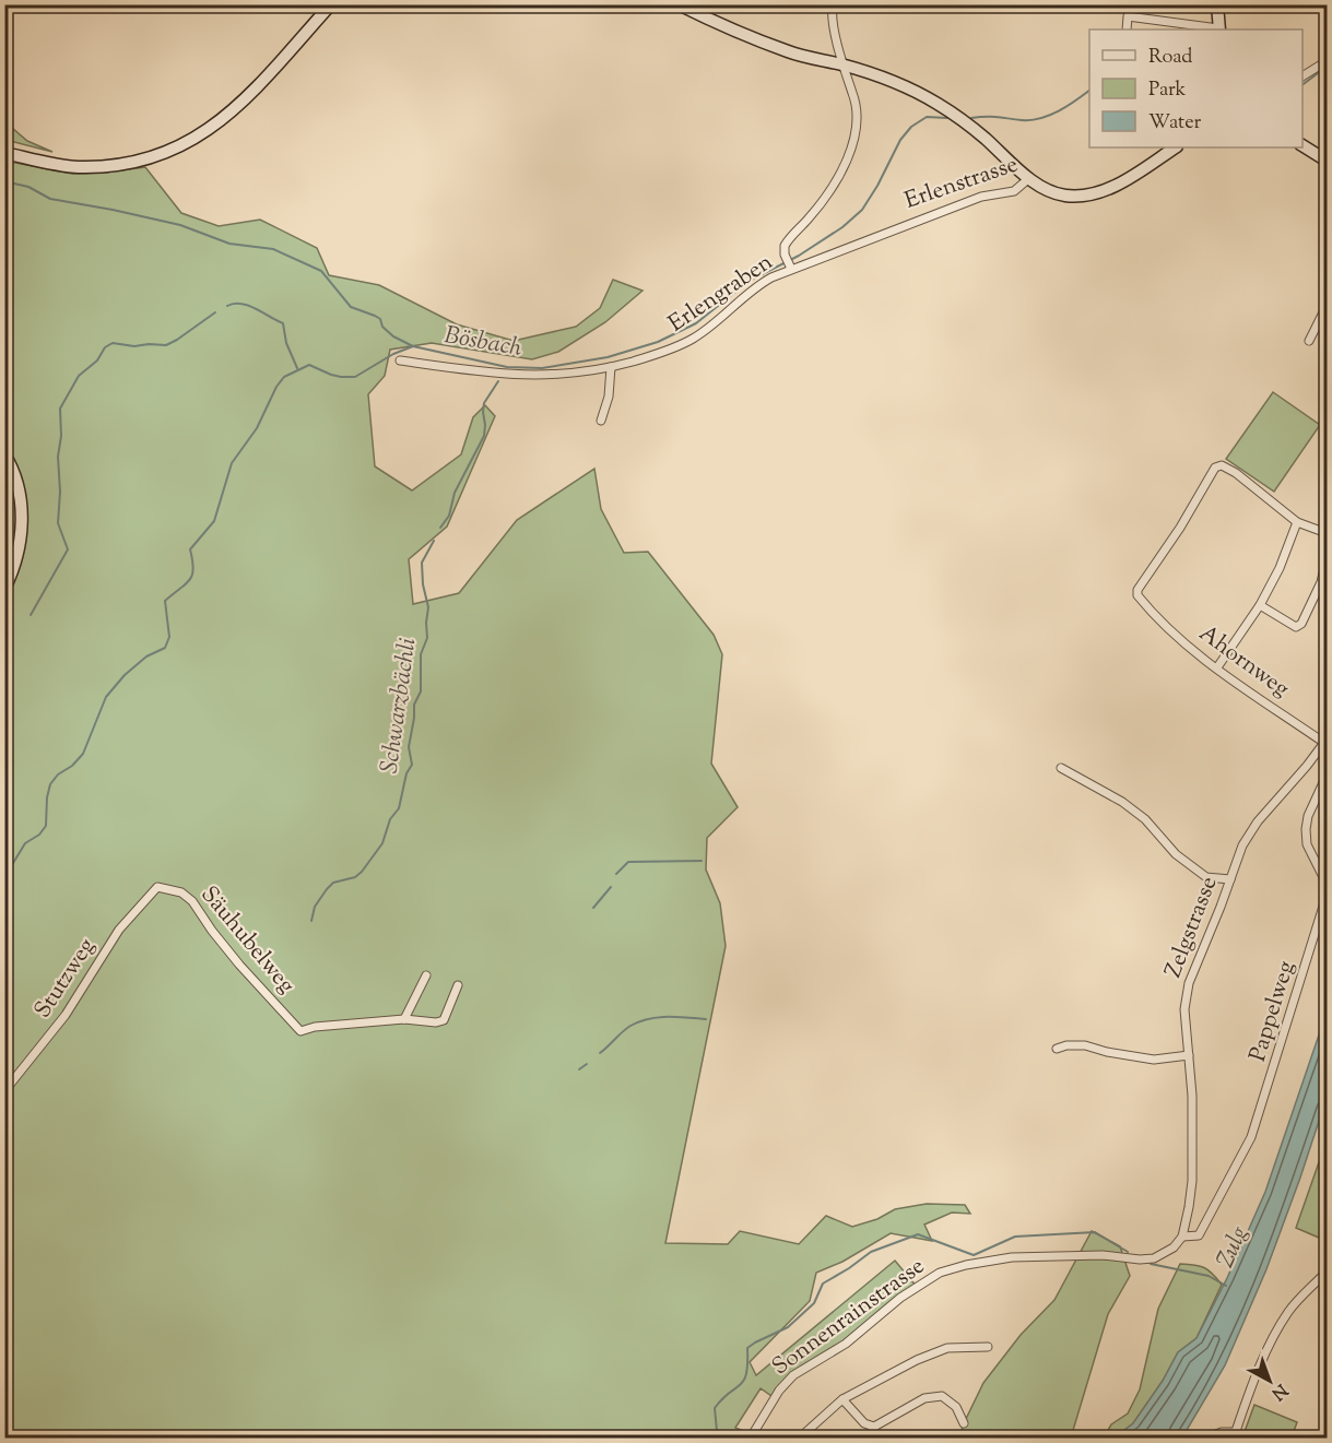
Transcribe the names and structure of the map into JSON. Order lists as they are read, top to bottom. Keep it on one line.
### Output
{"streets":{"street":["Erlenstrasse","Erlengraben","Ahornweg","Zelgstrasse","Säuhubelweg","Stutzweg","Pappelweg","Sonnenrainstrasse"]},"crossings":[["Erlenstrasse","Erlengraben"],["Ahornweg","Zelgstrasse"],["Zelgstrasse","Pappelweg"],["Zelgstrasse","Sonnenrainstrasse"],["Säuhubelweg","Stutzweg"],["Pappelweg","Sonnenrainstrasse"]],"water":["Bösbach","Schwarzbächli","Zulg"],"legend":["Road","Park","Water"],"north":"bottom right"}
